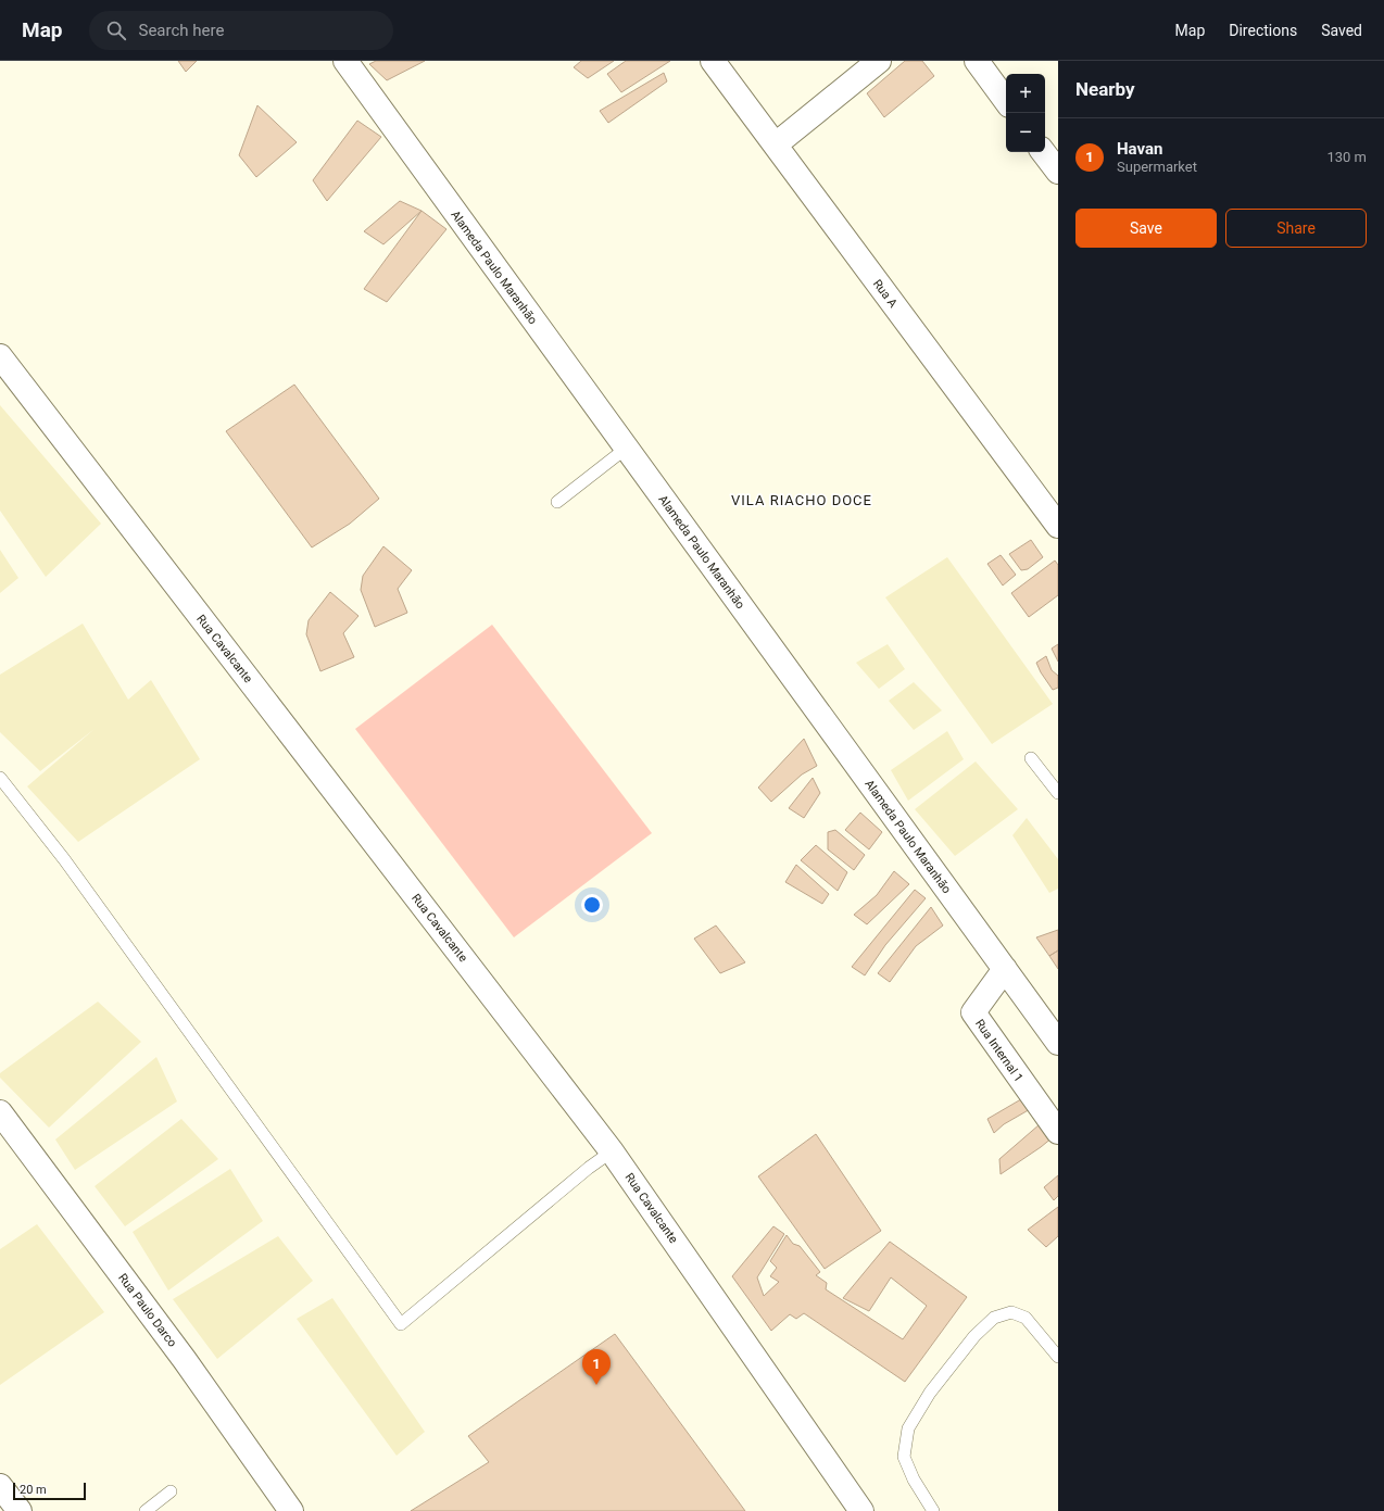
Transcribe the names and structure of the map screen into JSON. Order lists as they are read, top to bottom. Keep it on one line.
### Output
{"streets":{"street":["Alameda Paulo Maranhão","Rua A","Rua Cavalcante","Rua Internal 1","Rua Paulo Darco"]},"crossings":[["Alameda Paulo Maranhão","Rua Internal 1"]],"districts":["VILA RIACHO DOCE"],"scale_bar":"20 m","page":{"header":"Map","search":"Search here","nav":["Map","Directions","Saved"],"heading":"Nearby","map_buttons":["+","−"],"list":[{"mark":"1","name":"Havan","note":"Supermarket","value":"130 m"}],"buttons":["Save","Share"],"pins":"1","scale":"20 m"}}
